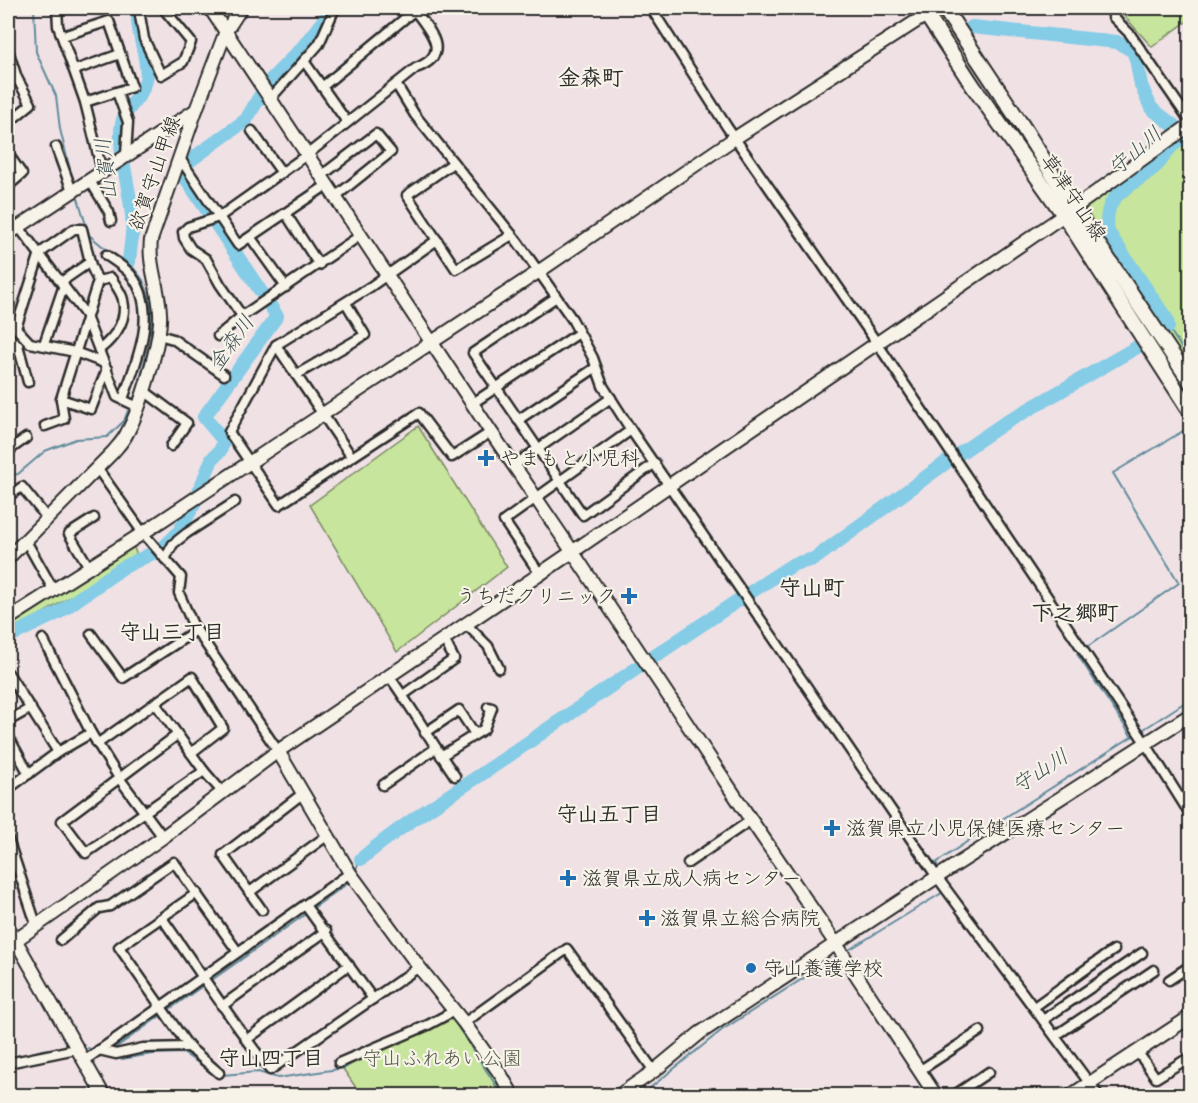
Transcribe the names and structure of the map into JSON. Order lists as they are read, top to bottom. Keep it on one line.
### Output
{"streets":{"main road":["草津守山線"],"street":["欲賀守山甲線"]},"districts":["金森町","守山町","下之郷町","守山三丁目","守山五丁目","守山四丁目"],"water":["守山川","山賀川","金森川"],"parks":["守山ふれあい公園"],"places":{"health":["やまもと小児科","うちだクリニック","滋賀県立小児保健医療センター","滋賀県立成人病センター","滋賀県立総合病院"],"other":["守山養護学校"]}}
